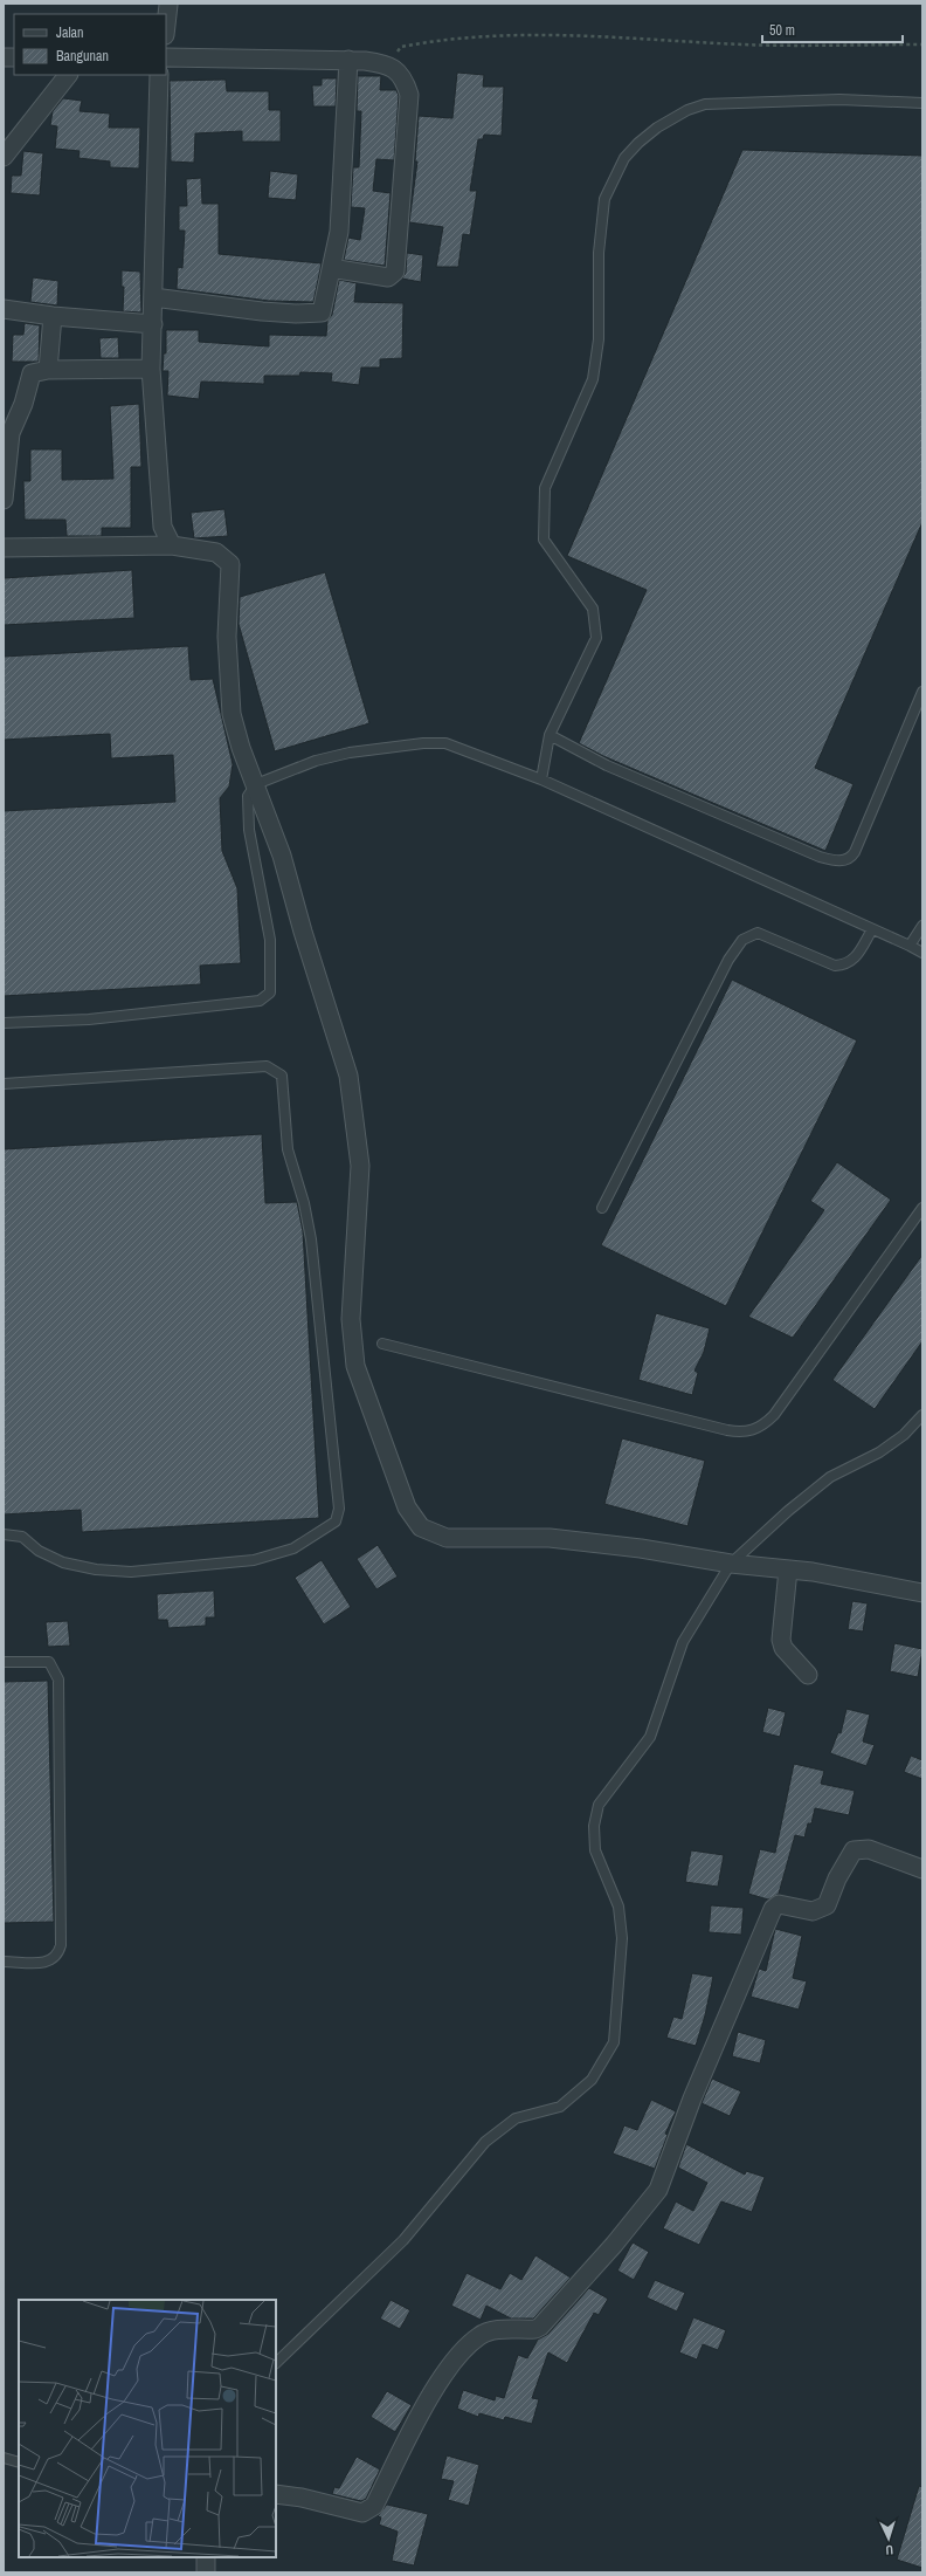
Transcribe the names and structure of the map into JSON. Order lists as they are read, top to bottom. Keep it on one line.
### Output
{"legend":["Jalan","Bangunan"],"scale_bar":"50 m","north":"bottom"}
